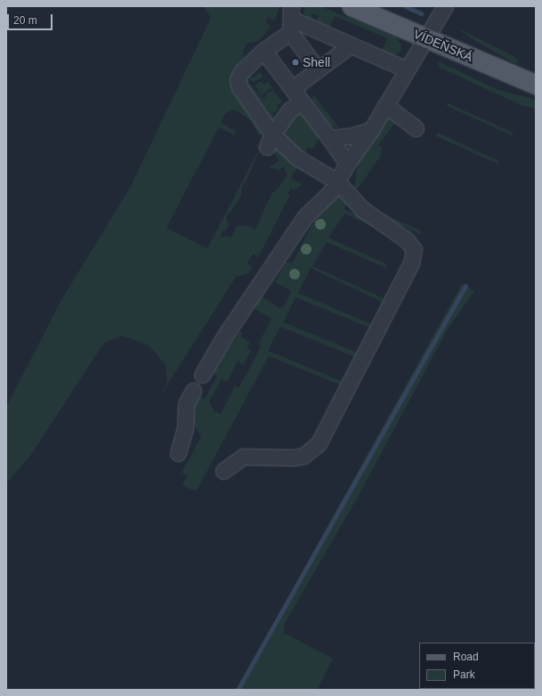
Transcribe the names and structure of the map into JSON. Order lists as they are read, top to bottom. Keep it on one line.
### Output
{"streets":{"main road":["VÍDEŇSKÁ"]},"places":["Shell"],"legend":["Road","Park"],"scale_bar":"20 m"}
